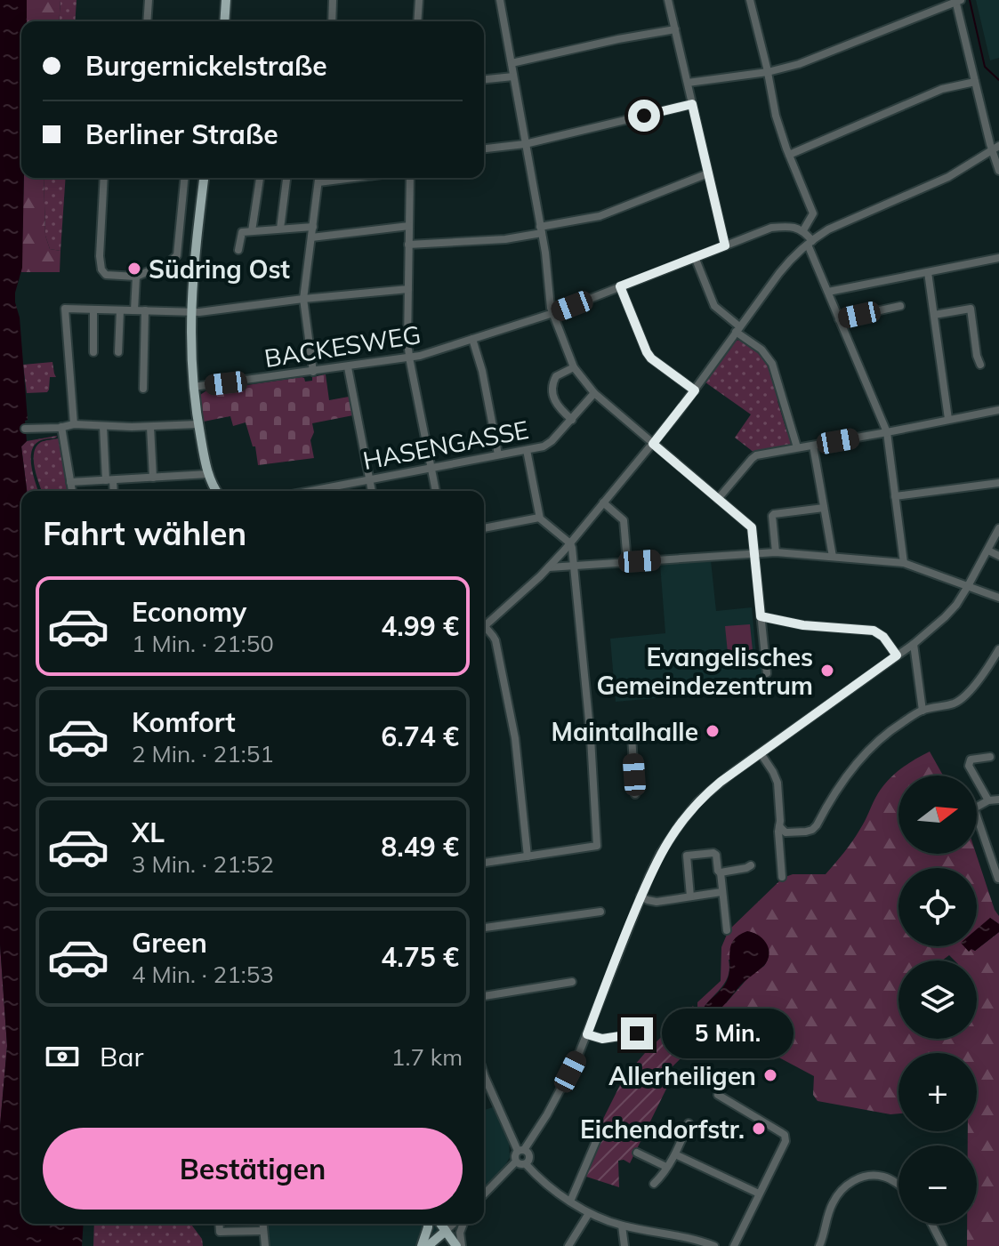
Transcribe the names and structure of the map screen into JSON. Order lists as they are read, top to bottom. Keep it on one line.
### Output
{"streets":{"street":["BACKESWEG","HASENGASSE"]},"places":["Südring Ost","Evangelisches Gemeindezentrum","Maintalhalle","Allerheiligen","Eichendorfstr."],"north":"right","page":{"banner":["Burgernickelstraße","Berliner Straße"],"heading":"Fahrt wählen","list":[{"name":"Economy","note":"1 Min. · 21:50","value":"4.99 €"},{"name":"Komfort","note":"2 Min. · 21:51","value":"6.74 €"},{"name":"XL","note":"3 Min. · 21:52","value":"8.49 €"},{"name":"Green","note":"4 Min. · 21:53","value":"4.75 €"}],"map_buttons":["+","−"],"bubble":"5 Min.","pay":["Bar","1.7 km"],"buttons":"Bestätigen"}}
